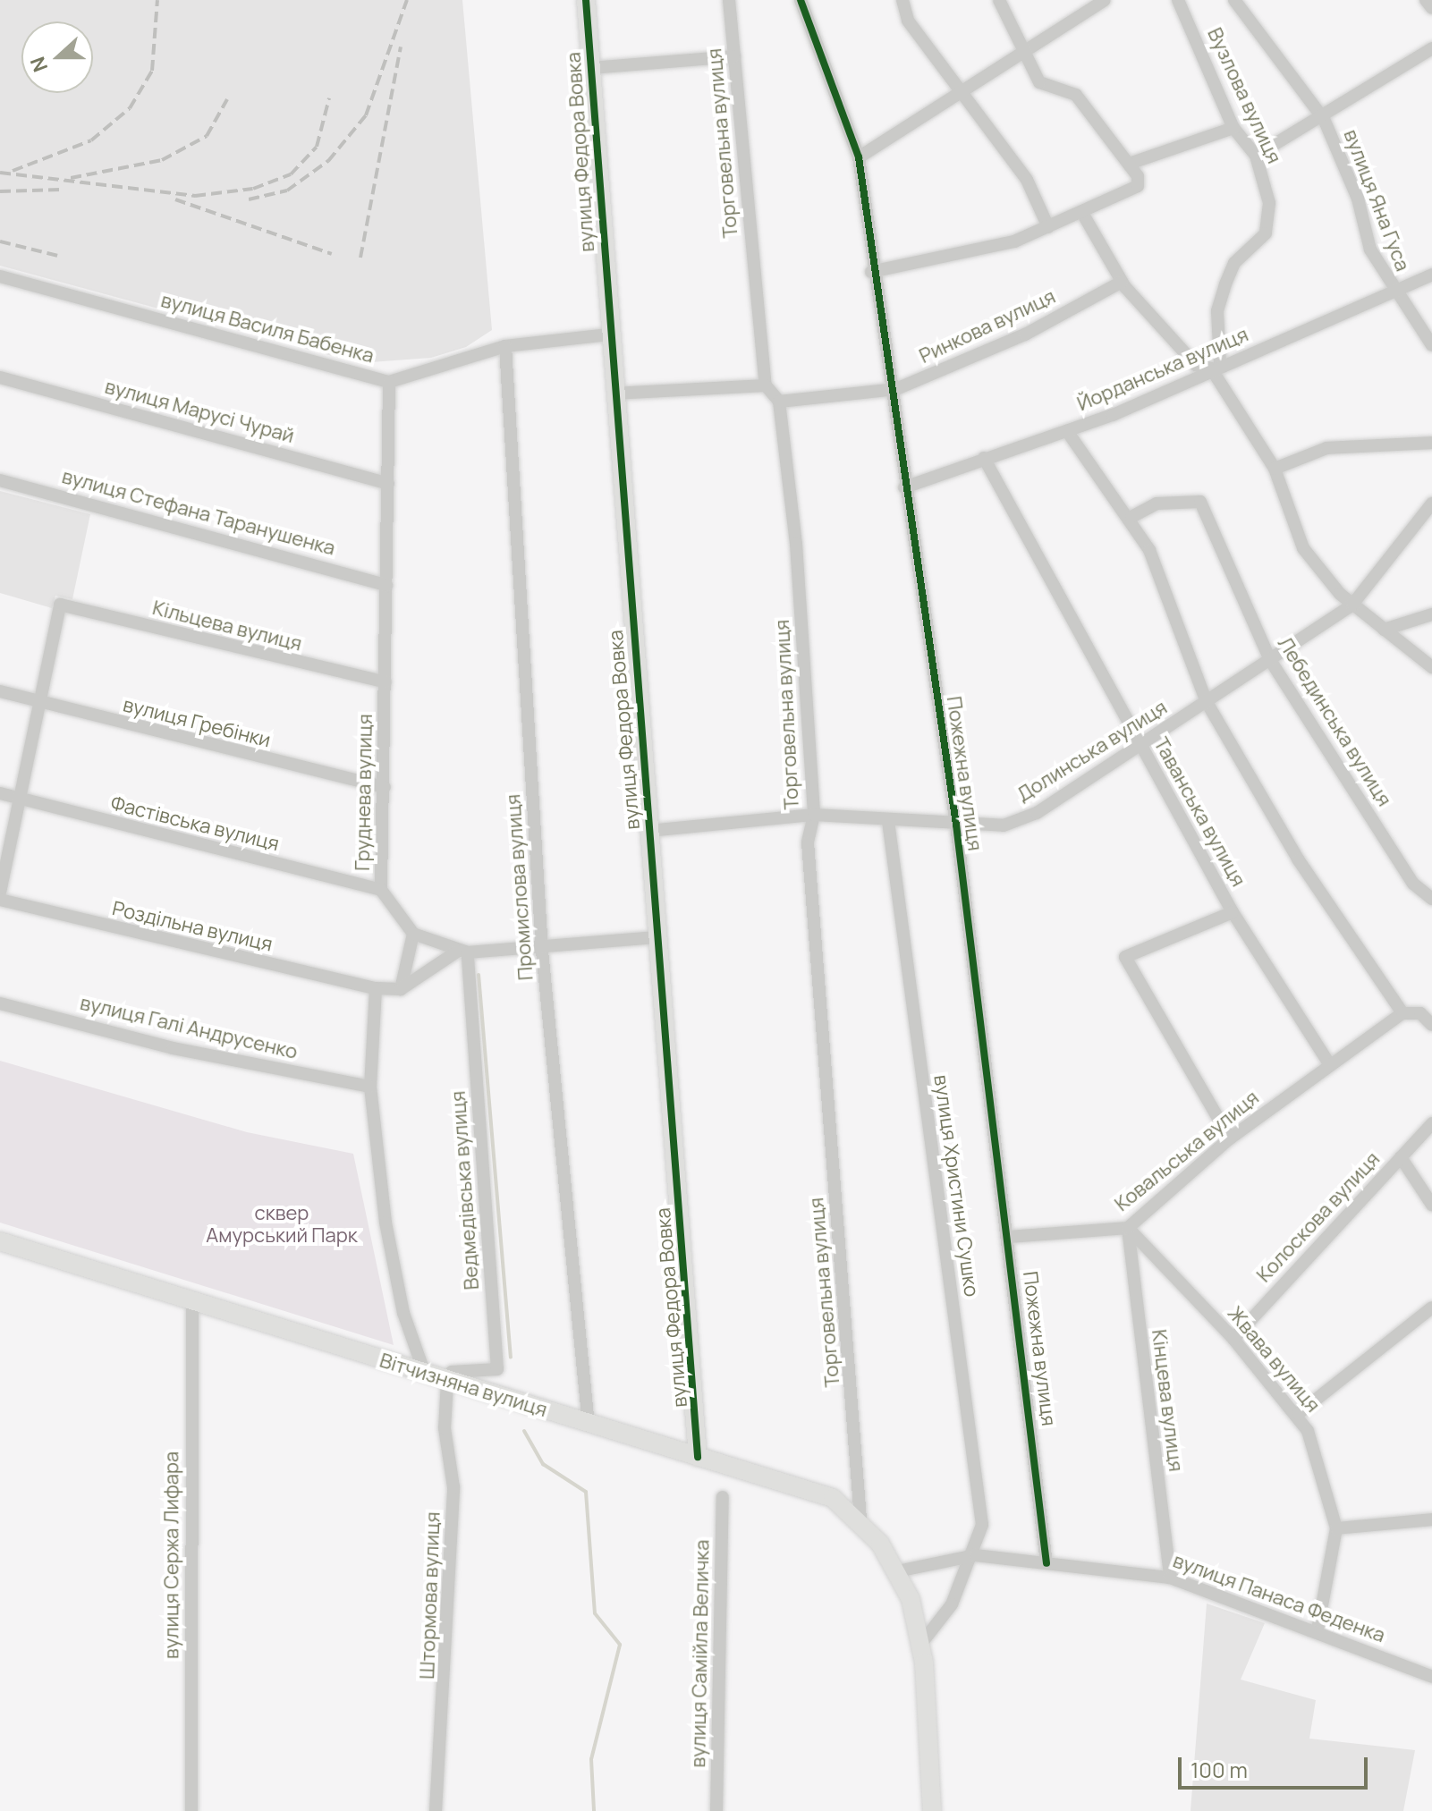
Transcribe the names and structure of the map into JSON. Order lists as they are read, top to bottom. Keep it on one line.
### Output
{"streets":{"street":["Вузлова вулиця","Торговельна вулиця","вулиця Федора Вовка","вулиця Яна Гуса","Ринкова вулиця","вулиця Василя Бабенка","Йорданська вулиця","вулиця Марусі Чурай","вулиця Стефана Таранушенка","Кільцева вулиця","Лебединська вулиця","вулиця Гребінки","Долинська вулиця","Пожежна вулиця","Груднева вулиця","Таванська вулиця","Фастівська вулиця","Промислова вулиця","Роздільна вулиця","вулиця Галі Андрусенко","Ковальська вулиця","вулиця Христини Сушко","Ведмедівська вулиця","Колоскова вулиця","Жвава вулиця","Вітчизняна вулиця","Кінцева вулиця","вулиця Сержа Лифара","Штормова вулиця","вулиця Панаса Феденка","вулиця Самійла Величка"]},"crossings":[["Вузлова вулиця","Йорданська вулиця"],["Торговельна вулиця","Ринкова вулиця"],["Торговельна вулиця","Долинська вулиця"],["Торговельна вулиця","Вітчизняна вулиця"],["вулиця Федора Вовка","вулиця Василя Бабенка"],["вулиця Федора Вовка","Долинська вулиця"],["вулиця Федора Вовка","Вітчизняна вулиця"],["вулиця Яна Гуса","Йорданська вулиця"],["Ринкова вулиця","Пожежна вулиця"],["вулиця Василя Бабенка","Груднева вулиця"],["вулиця Василя Бабенка","Промислова вулиця"],["Йорданська вулиця","Пожежна вулиця"],["Йорданська вулиця","Таванська вулиця"],["вулиця Марусі Чурай","Груднева вулиця"],["вулиця Стефана Таранушенка","Груднева вулиця"],["Кільцева вулиця","вулиця Гребінки"],["Кільцева вулиця","Груднева вулиця"],["Лебединська вулиця","Долинська вулиця"],["вулиця Гребінки","Груднева вулиця"],["Долинська вулиця","Пожежна вулиця"],["Долинська вулиця","Таванська вулиця"],["Долинська вулиця","вулиця Христини Сушко"],["Пожежна вулиця","Ковальська вулиця"],["Пожежна вулиця","вулиця Панаса Феденка"],["Груднева вулиця","Фастівська вулиця"],["Таванська вулиця","Ковальська вулиця"],["Промислова вулиця","Вітчизняна вулиця"],["Ковальська вулиця","Жвава вулиця"],["Ковальська вулиця","Кінцева вулиця"],["вулиця Христини Сушко","Вітчизняна вулиця"],["вулиця Христини Сушко","вулиця Панаса Феденка"],["Ведмедівська вулиця","Вітчизняна вулиця"],["Ведмедівська вулиця","Штормова вулиця"],["Колоскова вулиця","Жвава вулиця"],["Жвава вулиця","Кінцева вулиця"],["Жвава вулиця","вулиця Панаса Феденка"],["Вітчизняна вулиця","вулиця Сержа Лифара"],["Вітчизняна вулиця","Штормова вулиця"],["Вітчизняна вулиця","вулиця Панаса Феденка"],["Кінцева вулиця","вулиця Панаса Феденка"]],"parks":["сквер Амурський Парк"],"scale_bar":"100 m","north":"left"}
